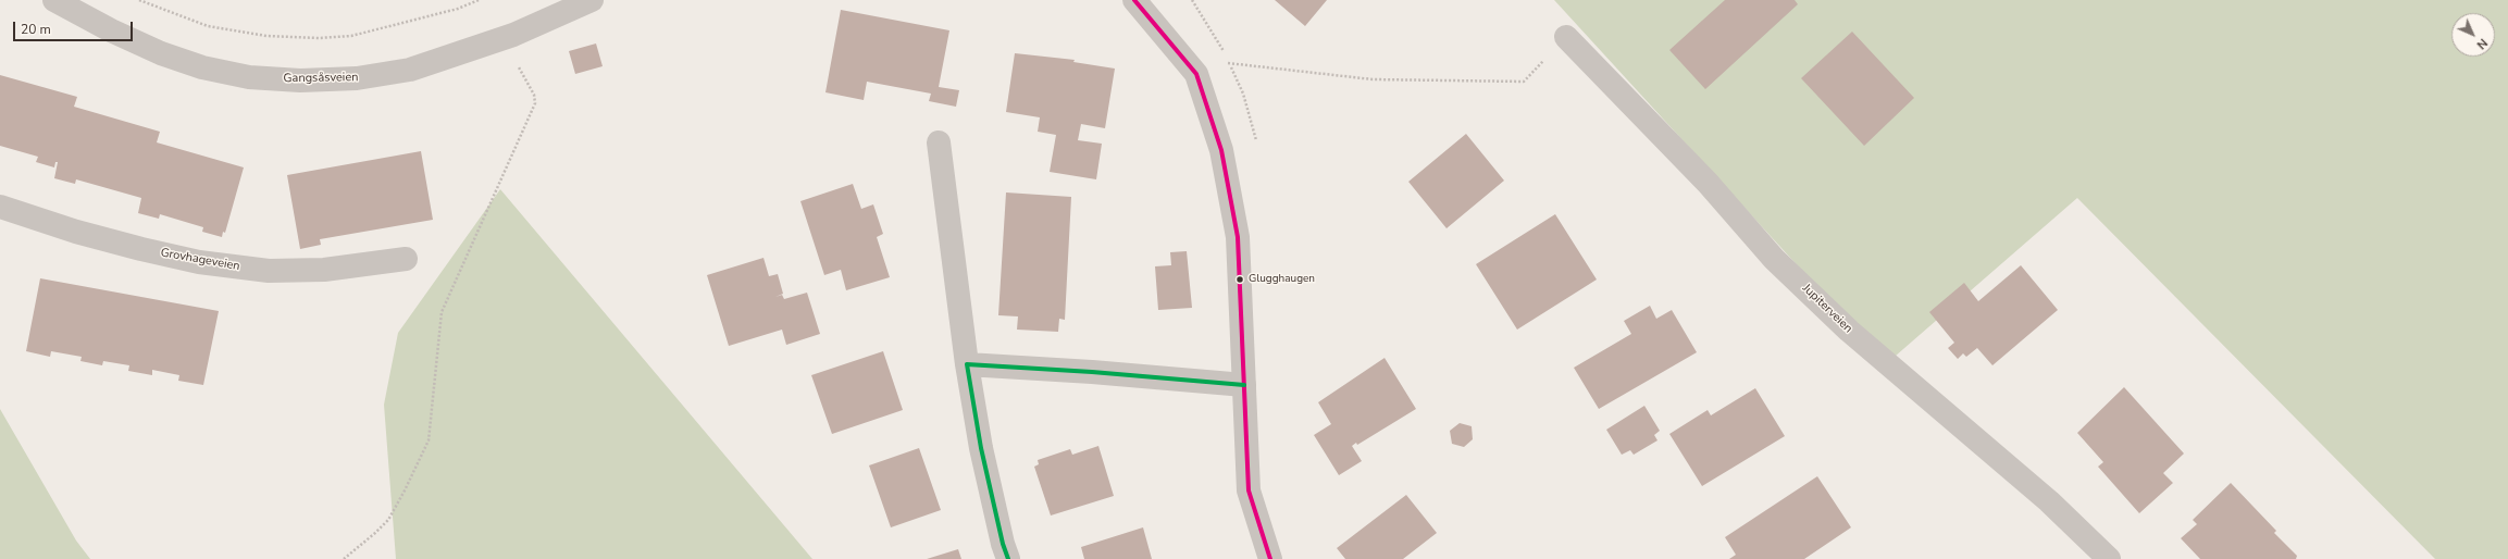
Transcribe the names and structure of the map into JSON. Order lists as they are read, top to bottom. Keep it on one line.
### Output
{"streets":{"street":["Gangsåsveien","Grovhageveien","Jupiterveien"]},"places":["Glugghaugen"],"scale_bar":"20 m","north":"bottom right"}
